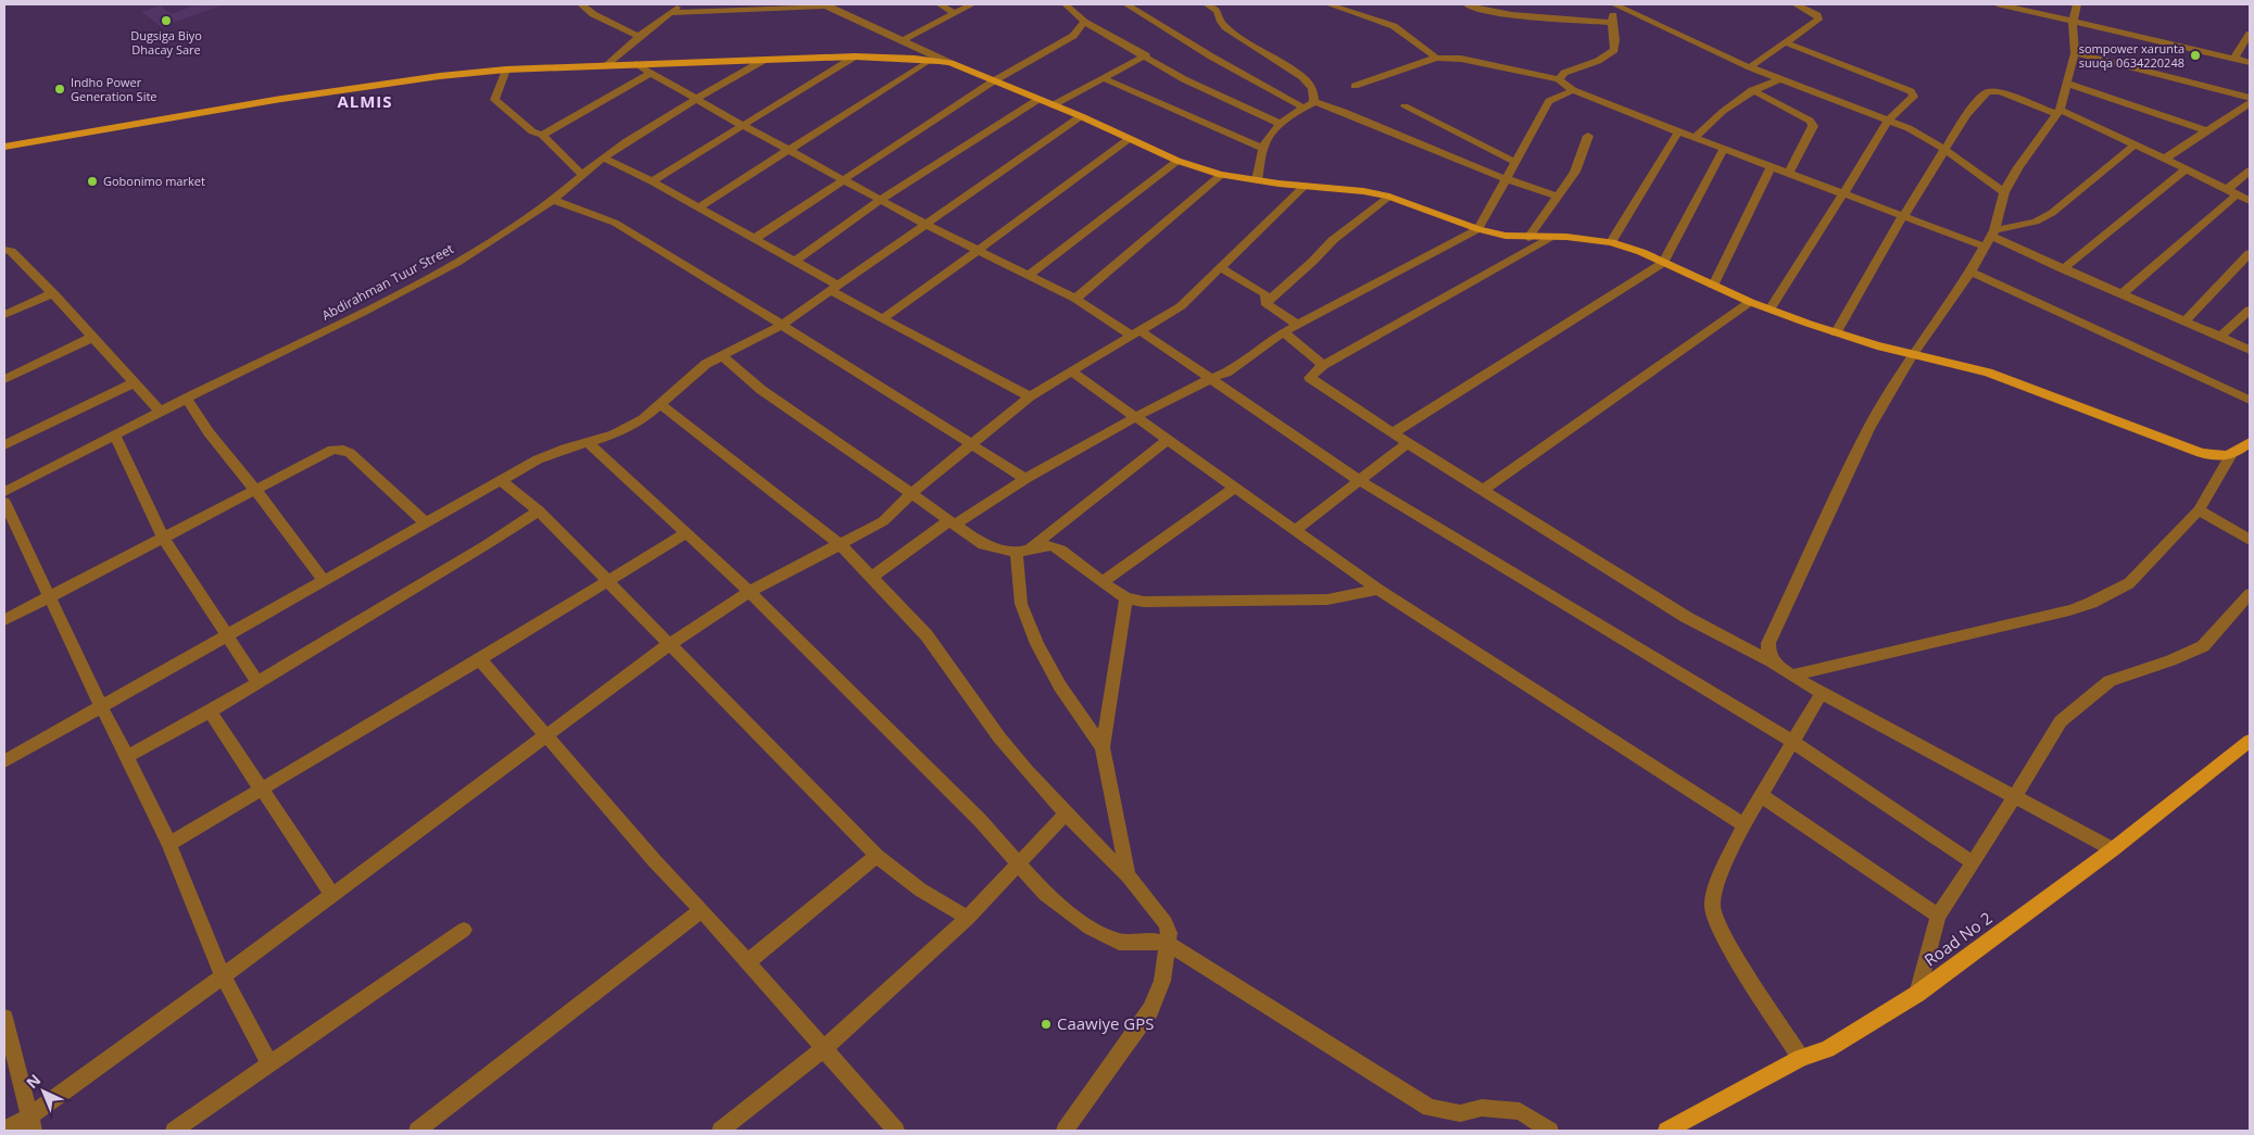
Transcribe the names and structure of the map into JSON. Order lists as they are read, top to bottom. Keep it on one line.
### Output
{"streets":{"main road":["Road No 2"],"street":["Abdirahman Tuur Street"]},"districts":["ALMIS"],"places":["Dugsiga Biyo Dhacay Sare","sompower xarunta suuqa 0634220248","Indho Power Generation Site","Gobonimo market","Caawiye GPS"],"north":"top left"}
